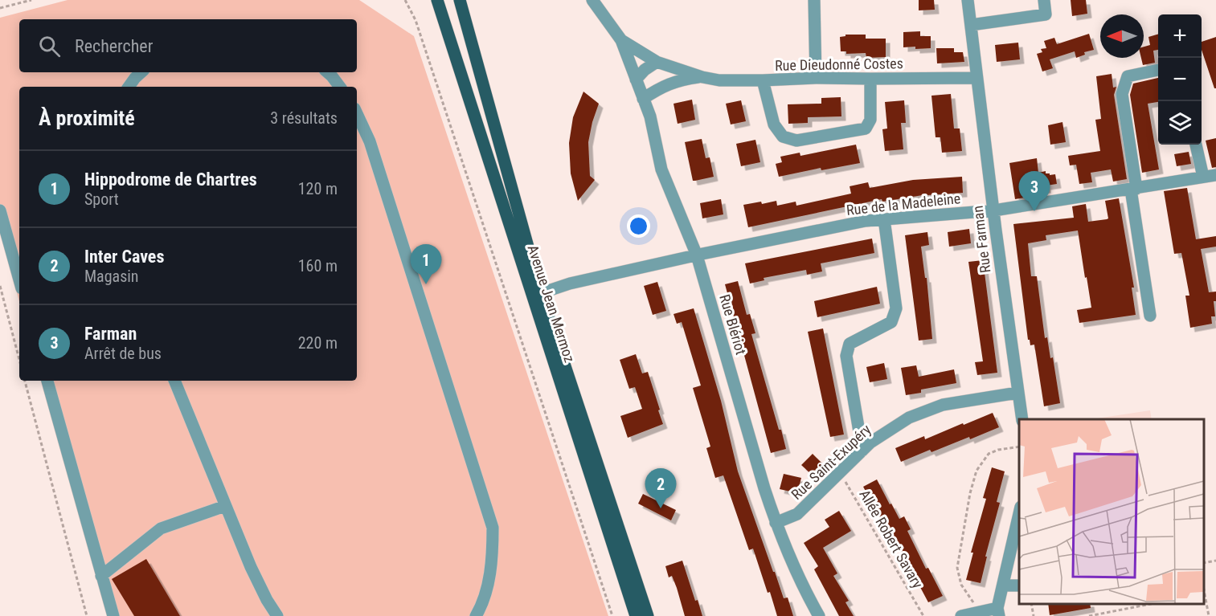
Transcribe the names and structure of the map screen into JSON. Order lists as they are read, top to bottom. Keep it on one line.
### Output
{"streets":{"main road":["Avenue Jean Mermoz"],"street":["Rue Dieudonné Costes","Rue de la Madeleine","Rue Farman","Rue Blériot","Rue Saint-Exupéry"],"path":["Allée Robert Savary"]},"crossings":[["Rue Dieudonné Costes","Rue Farman"],["Rue Dieudonné Costes","Rue Blériot"],["Rue de la Madeleine","Rue Farman"],["Rue de la Madeleine","Avenue Jean Mermoz"],["Rue de la Madeleine","Rue Blériot"],["Rue Farman","Rue Saint-Exupéry"],["Rue Blériot","Rue Saint-Exupéry"],["Rue Saint-Exupéry","Allée Robert Savary"]],"north":"left","page":{"map_buttons":["+","−"],"search":"Rechercher","heading":["À proximité","3 résultats"],"list":[{"mark":"1","name":"Hippodrome de Chartres","note":"Sport","value":"120 m"},{"mark":"2","name":"Inter Caves","note":"Magasin","value":"160 m"},{"mark":"3","name":"Farman","note":"Arrêt de bus","value":"220 m"}],"pins":["3","1","2"]}}
